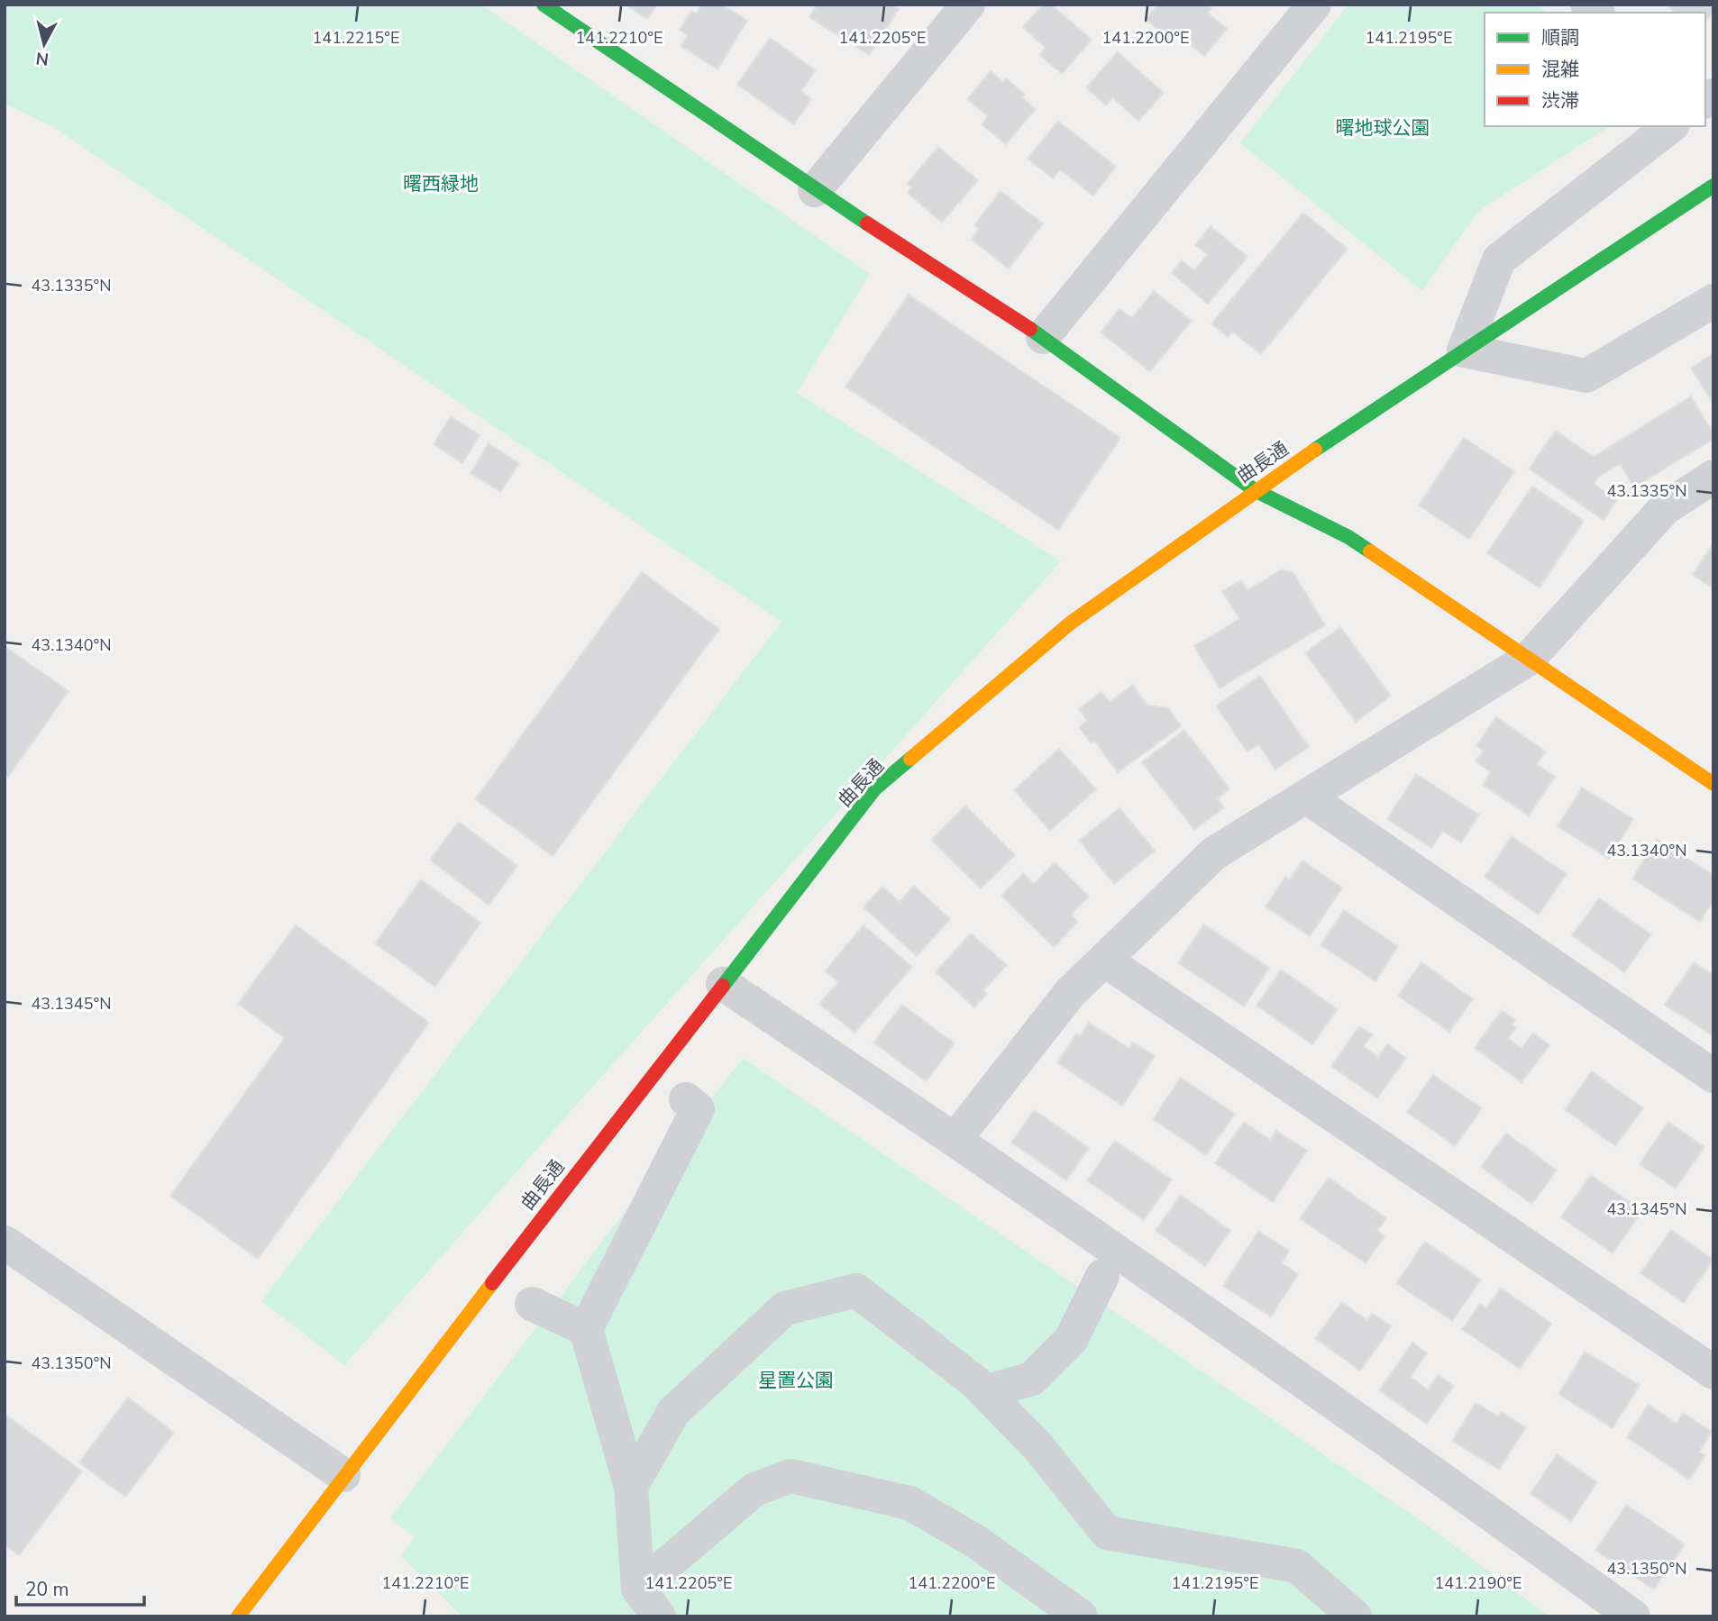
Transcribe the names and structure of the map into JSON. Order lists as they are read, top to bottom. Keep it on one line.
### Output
{"streets":{"street":["曲長通"]},"parks":["曙地球公園","曙西緑地","星置公園"],"legend":["順調","混雑","渋滞"],"scale_bar":"20 m","north":"bottom","coordinates":["141.2215°E","141.2210°E","141.2205°E","141.2200°E","141.2195°E","43.1335°N","43.1340°N","43.1345°N","43.1350°N","141.2190°E"]}
